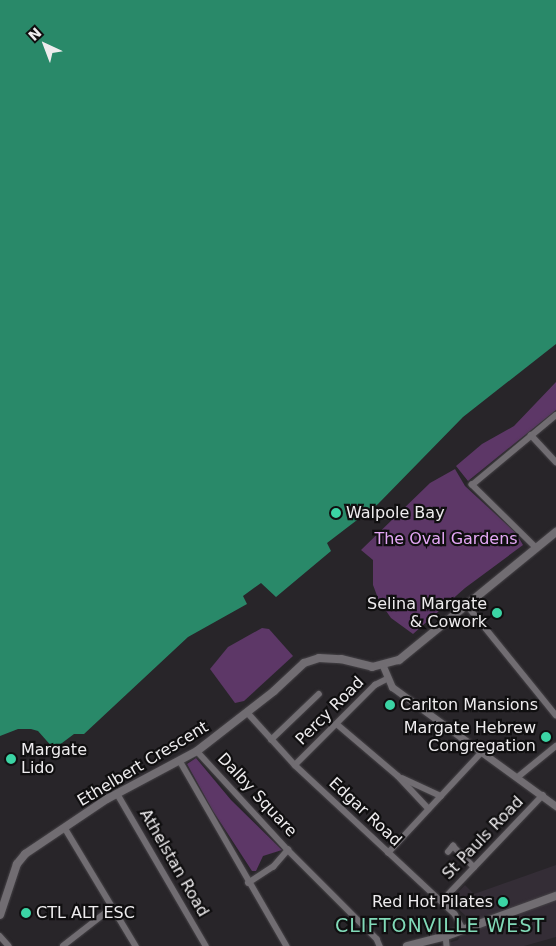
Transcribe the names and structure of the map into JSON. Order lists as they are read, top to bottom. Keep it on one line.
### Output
{"streets":{"main road":["Ethelbert Crescent"],"street":["Percy Road","Dalby Square","Edgar Road","St Pauls Road","Athelstan Road"]},"crossings":[["Percy Road","Edgar Road"],["Ethelbert Crescent","Dalby Square"],["Ethelbert Crescent","Edgar Road"],["Ethelbert Crescent","Athelstan Road"],["Edgar Road","St Pauls Road"]],"districts":["CLIFTONVILLE WEST"],"parks":["The Oval Gardens"],"places":["Walpole Bay","Selina Margate & Cowork","Carlton Mansions","Margate Hebrew Congregation","Margate Lido","Red Hot Pilates","CTL ALT ESC"],"north":"top left"}
